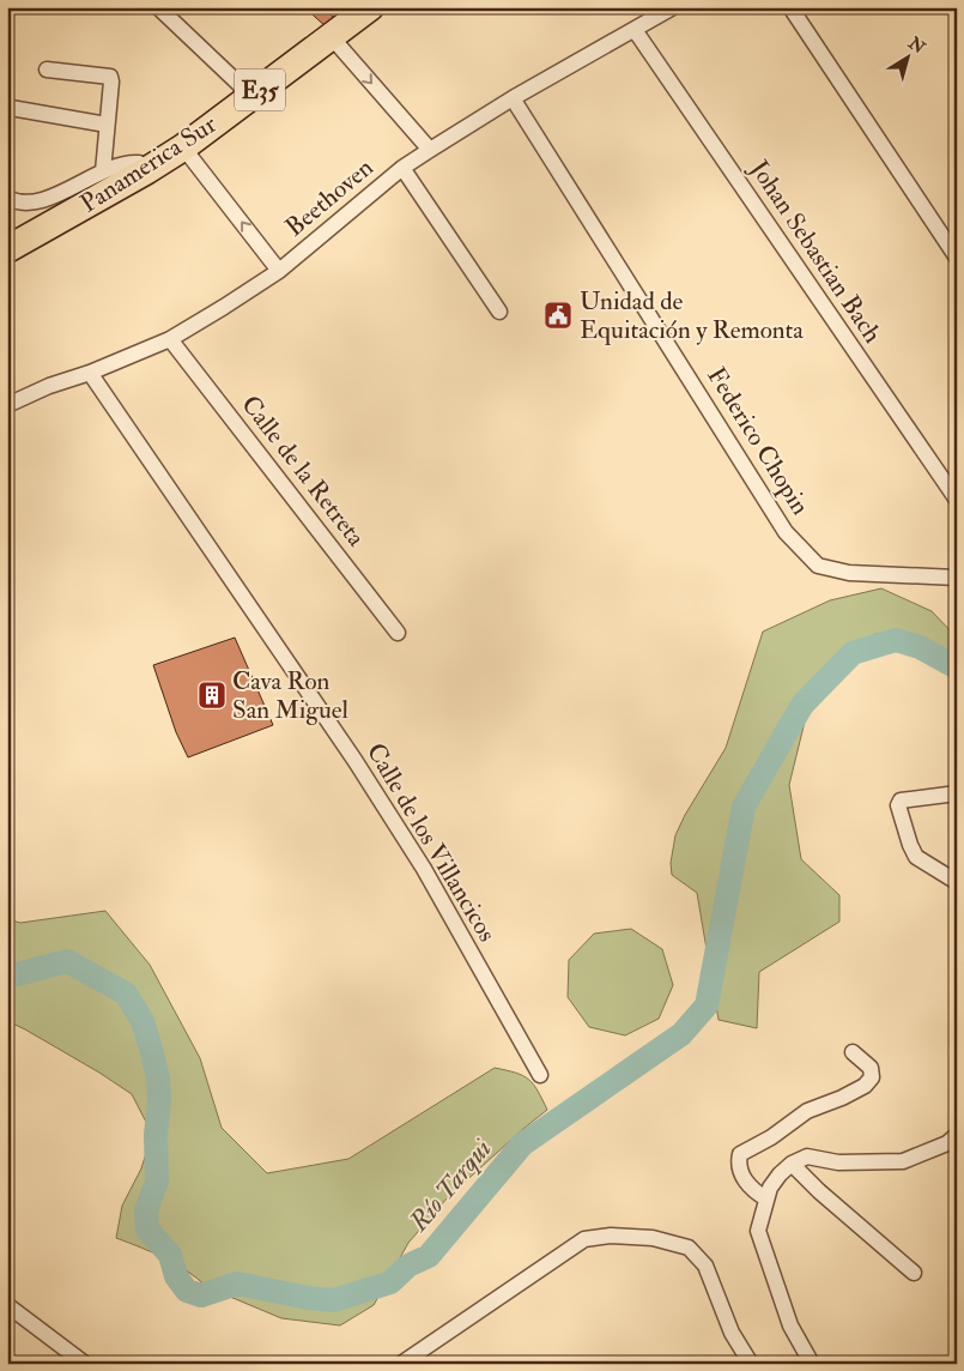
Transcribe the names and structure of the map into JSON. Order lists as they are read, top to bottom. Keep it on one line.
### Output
{"streets":{"highway":["E35","Panamerica Sur"],"street":["Beethoven","Johan Sebastian Bach","Federico Chopin","Calle de la Retreta","Calle de los Villancicos"]},"crossings":[["Beethoven","Johan Sebastian Bach"],["Beethoven","Federico Chopin"],["Beethoven","Calle de la Retreta"],["Beethoven","Calle de los Villancicos"]],"water":["Río Tarqui"],"places":{"public building":["Unidad de Equitación y Remonta"],"building":["Cava Ron San Miguel"]},"north":"top right"}
